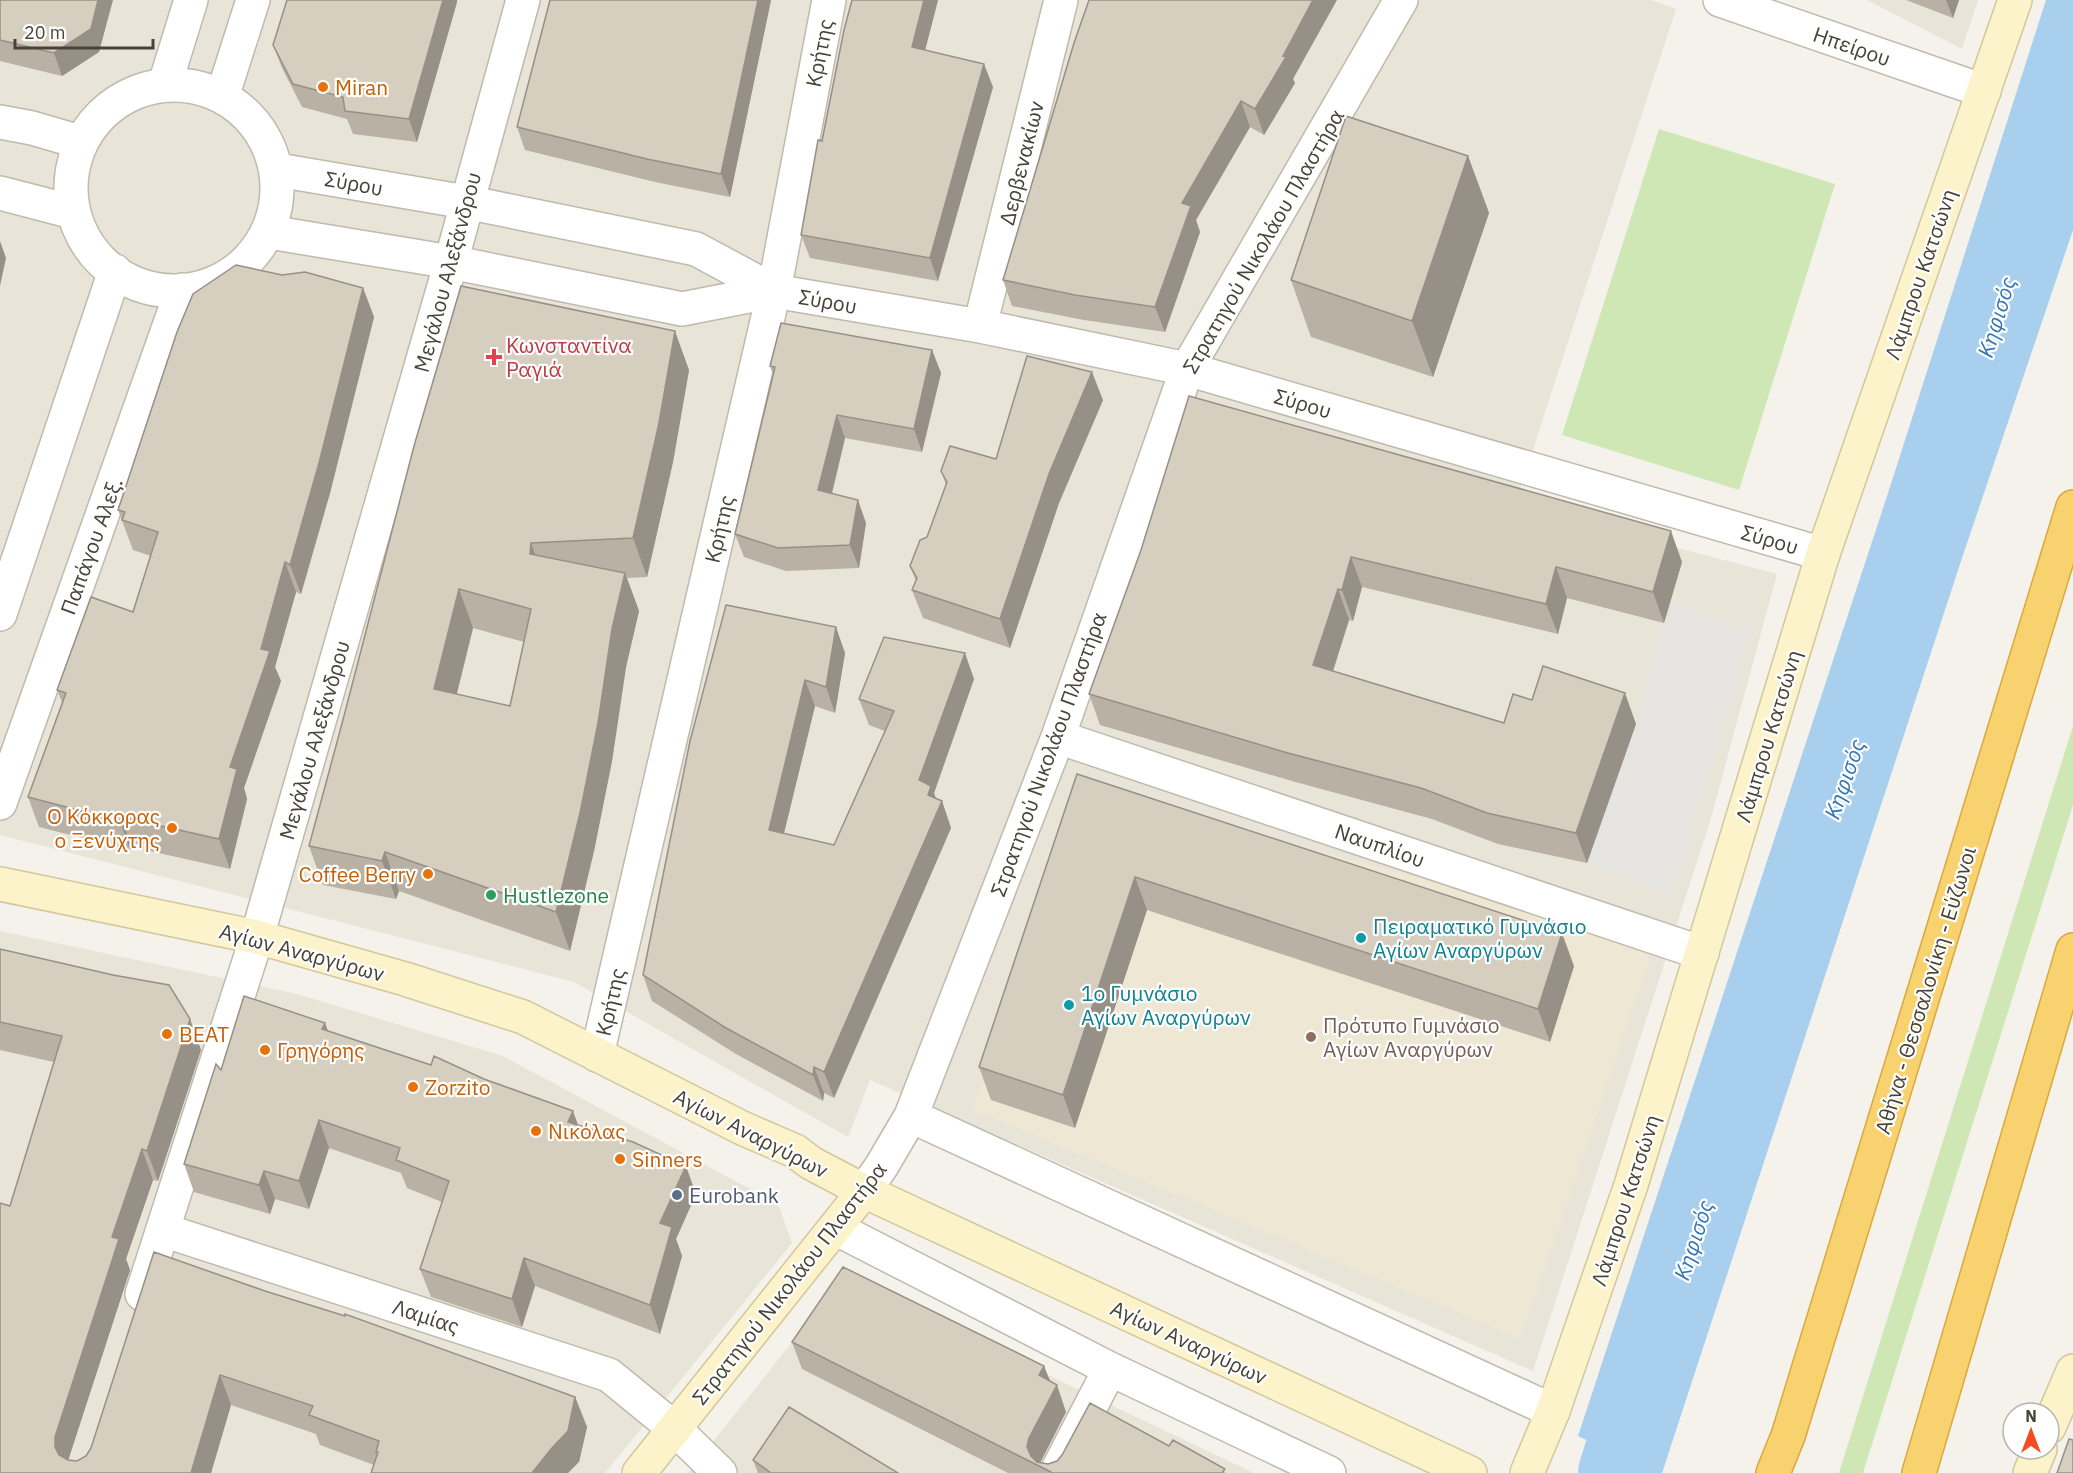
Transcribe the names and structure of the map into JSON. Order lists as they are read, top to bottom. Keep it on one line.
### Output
{"streets":{"highway":["Αθήνα - Θεσσαλονίκη - Εύζωνοι"],"street":["Ηπείρου","Κρήτης","Δερβενακίων","Σύρου","Στρατηγού Νικολάου Πλαστήρα","Μεγάλου Αλεξάνδρου","Λάμπρου Κατσώνη","Παπάγου Αλεξ.","Ναυπλίου","Αγίων Αναργύρων","Λαμίας"]},"crossings":[["Ηπείρου","Λάμπρου Κατσώνη"],["Κρήτης","Σύρου"],["Κρήτης","Αγίων Αναργύρων"],["Δερβενακίων","Σύρου"],["Σύρου","Στρατηγού Νικολάου Πλαστήρα"],["Σύρου","Μεγάλου Αλεξάνδρου"],["Σύρου","Λάμπρου Κατσώνη"],["Σύρου","Παπάγου Αλεξ."],["Στρατηγού Νικολάου Πλαστήρα","Ναυπλίου"],["Στρατηγού Νικολάου Πλαστήρα","Αγίων Αναργύρων"],["Στρατηγού Νικολάου Πλαστήρα","Λαμίας"],["Μεγάλου Αλεξάνδρου","Αγίων Αναργύρων"],["Μεγάλου Αλεξάνδρου","Λαμίας"],["Λάμπρου Κατσώνη","Ναυπλίου"]],"water":["Κηφισός"],"places":{"other":["Miran","Ο Κόκκορας ο Ξενύχτης","Coffee Berry","Hustlezone","Πειραματικό Γυμνάσιο Αγίων Αναργύρων","1ο Γυμνάσιο Αγίων Αναργύρων","ΒΕΑΤ","Πρότυπο Γυμνάσιο Αγίων Αναργύρων","Γρηγόρης","Zorzito","Νικόλας","Sinners","Eurobank"],"health":["Κωνσταντίνα Ραγιά"]},"scale_bar":"20 m","north":"top"}
